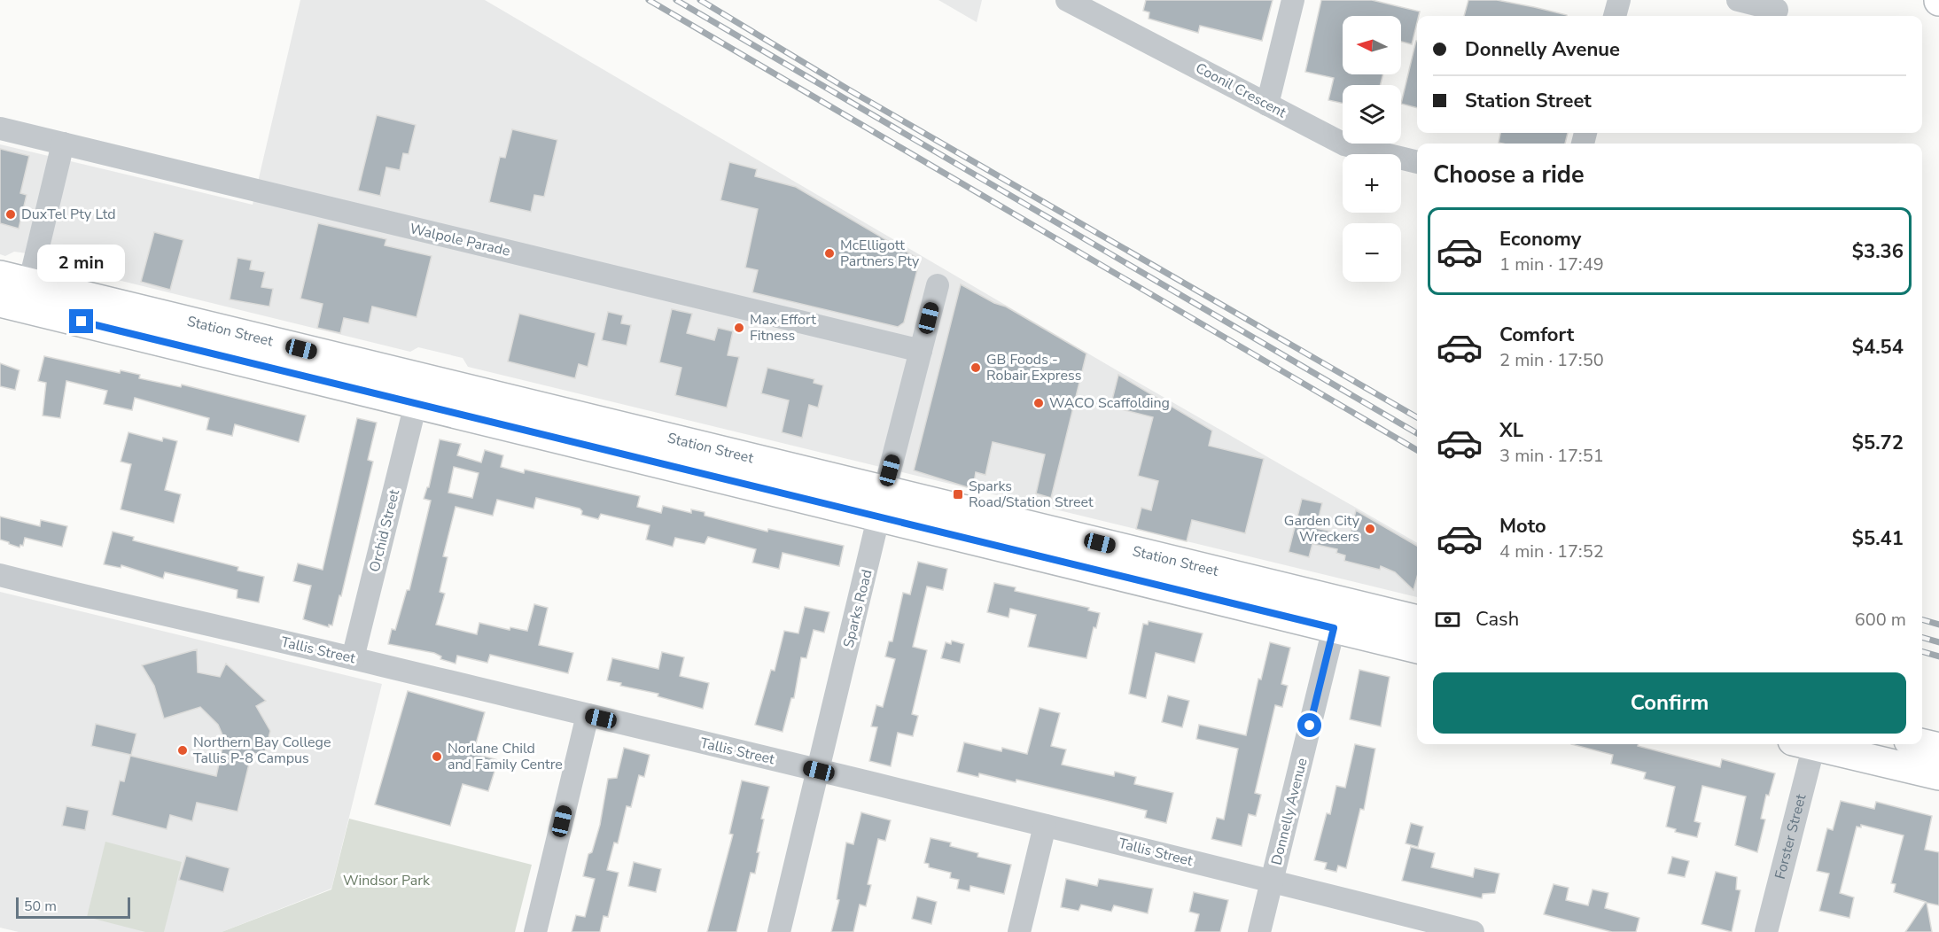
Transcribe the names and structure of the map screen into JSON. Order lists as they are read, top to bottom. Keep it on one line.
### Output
{"streets":{"main road":["Station Street"],"street":["Coonil Crescent","Walpole Parade","Orchid Street","Sparks Road","Tallis Street","Donnelly Avenue","Forster Street"]},"crossings":[["Walpole Parade","Sparks Road"],["Station Street","Orchid Street"],["Station Street","Sparks Road"],["Station Street","Donnelly Avenue"],["Orchid Street","Tallis Street"],["Sparks Road","Tallis Street"],["Tallis Street","Donnelly Avenue"]],"parks":["Windsor Park"],"places":{"other":["DuxTel Pty Ltd","McElligott Partners Pty","Max Effort Fitness","GB Foods - Robair Express","WACO Scaffolding","Garden City Wreckers","Northern Bay College Tallis P-8 Campus","Norlane Child and Family Centre"],"transit":["Sparks Road/Station Street"]},"scale_bar":"50 m","north":"left","page":{"map_buttons":["+","−"],"banner":["Donnelly Avenue","Station Street"],"heading":"Choose a ride","list":[{"name":"Economy","note":"1 min · 17:49","value":"$3.36"},{"name":"Comfort","note":"2 min · 17:50","value":"$4.54"},{"name":"XL","note":"3 min · 17:51","value":"$5.72"},{"name":"Moto","note":"4 min · 17:52","value":"$5.41"}],"bubble":"2 min","pay":["Cash","600 m"],"buttons":"Confirm","scale":"50 m"}}
